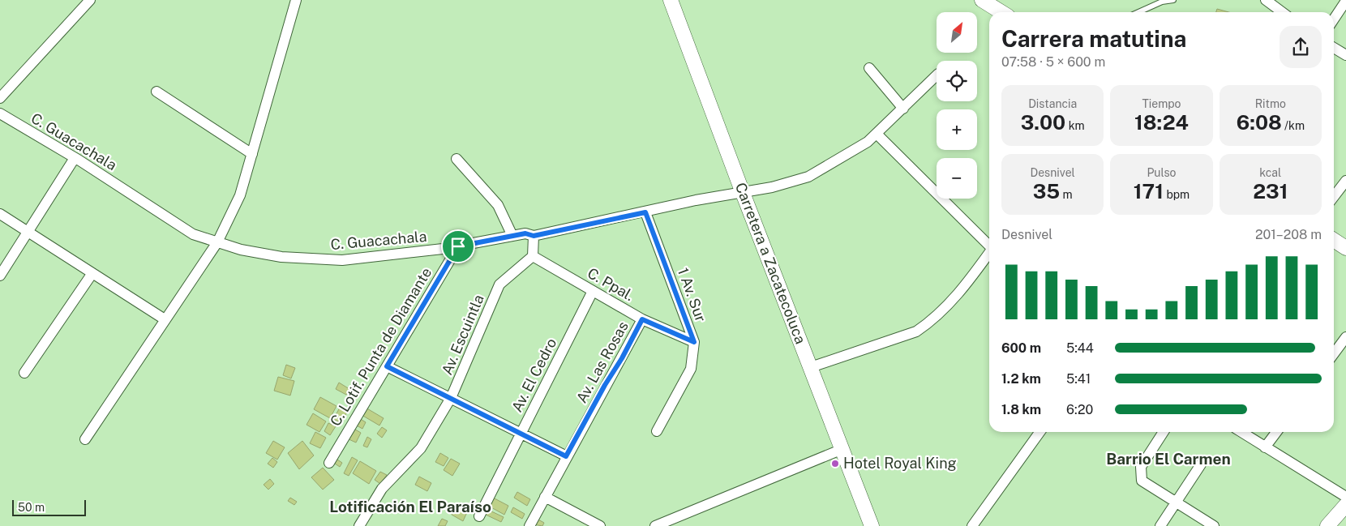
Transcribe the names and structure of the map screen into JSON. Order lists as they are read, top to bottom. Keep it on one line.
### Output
{"streets":{"main road":["Carretera a Zacatecoluca"],"street":["C. Guacachala","C. Ppal.","1 Av. Sur","Av. Escuintla","C. Lotif. Punta de Diamante","Av. Las Rosas","Av. El Cedro"]},"crossings":[["C. Guacachala","Carretera a Zacatecoluca"],["C. Guacachala","1 Av. Sur"],["C. Guacachala","C. Lotif. Punta de Diamante"],["C. Ppal.","1 Av. Sur"],["C. Ppal.","Av. Escuintla"],["C. Ppal.","Av. Las Rosas"],["C. Ppal.","Av. El Cedro"]],"districts":["Barrio El Carmen","Lotificación El Paraíso"],"places":["Hotel Royal King"],"scale_bar":"50 m","north":"top right","page":{"map_buttons":["+","−"],"heading":["Carrera matutina","07:58 · 5 × 600 m"],"stats":[["Distancia","3.00 km"],["Tiempo","18:24"],["Ritmo","6:08 /km"],["Desnivel","35 m"],["Pulso","171 bpm"],["kcal","231"]],"chart":["Desnivel","201–208 m"],"list":[{"name":"600 m","note":"5:44"},{"name":"1.2 km","note":"5:41"},{"name":"1.8 km","note":"6:20"}],"scale":"50 m"}}
